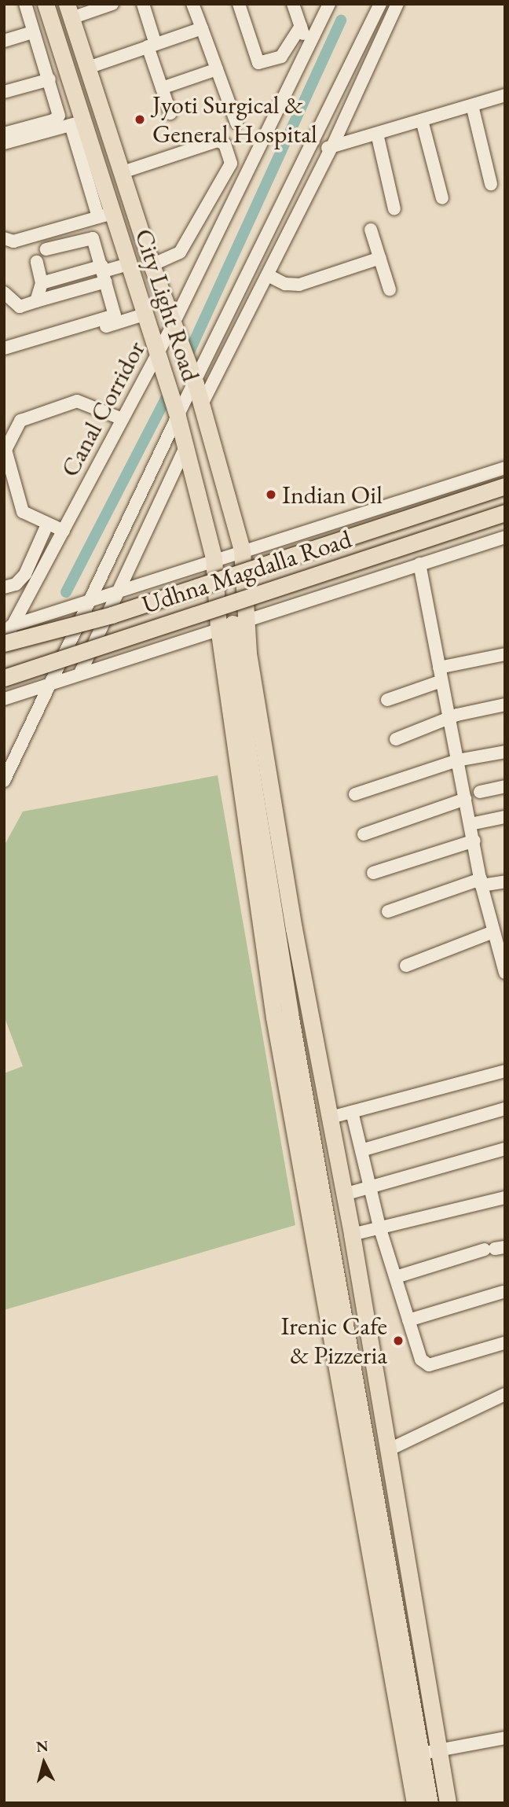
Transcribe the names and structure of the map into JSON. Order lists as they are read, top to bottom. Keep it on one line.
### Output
{"streets":{"main road":["City Light Road","Udhna Magdalla Road"],"street":["Canal Corridor"]},"crossings":[["City Light Road","Canal Corridor"],["Canal Corridor","Udhna Magdalla Road"]],"places":["Jyoti Surgical & General Hospital","Indian Oil","Irenic Cafe & Pizzeria"],"north":"top"}
